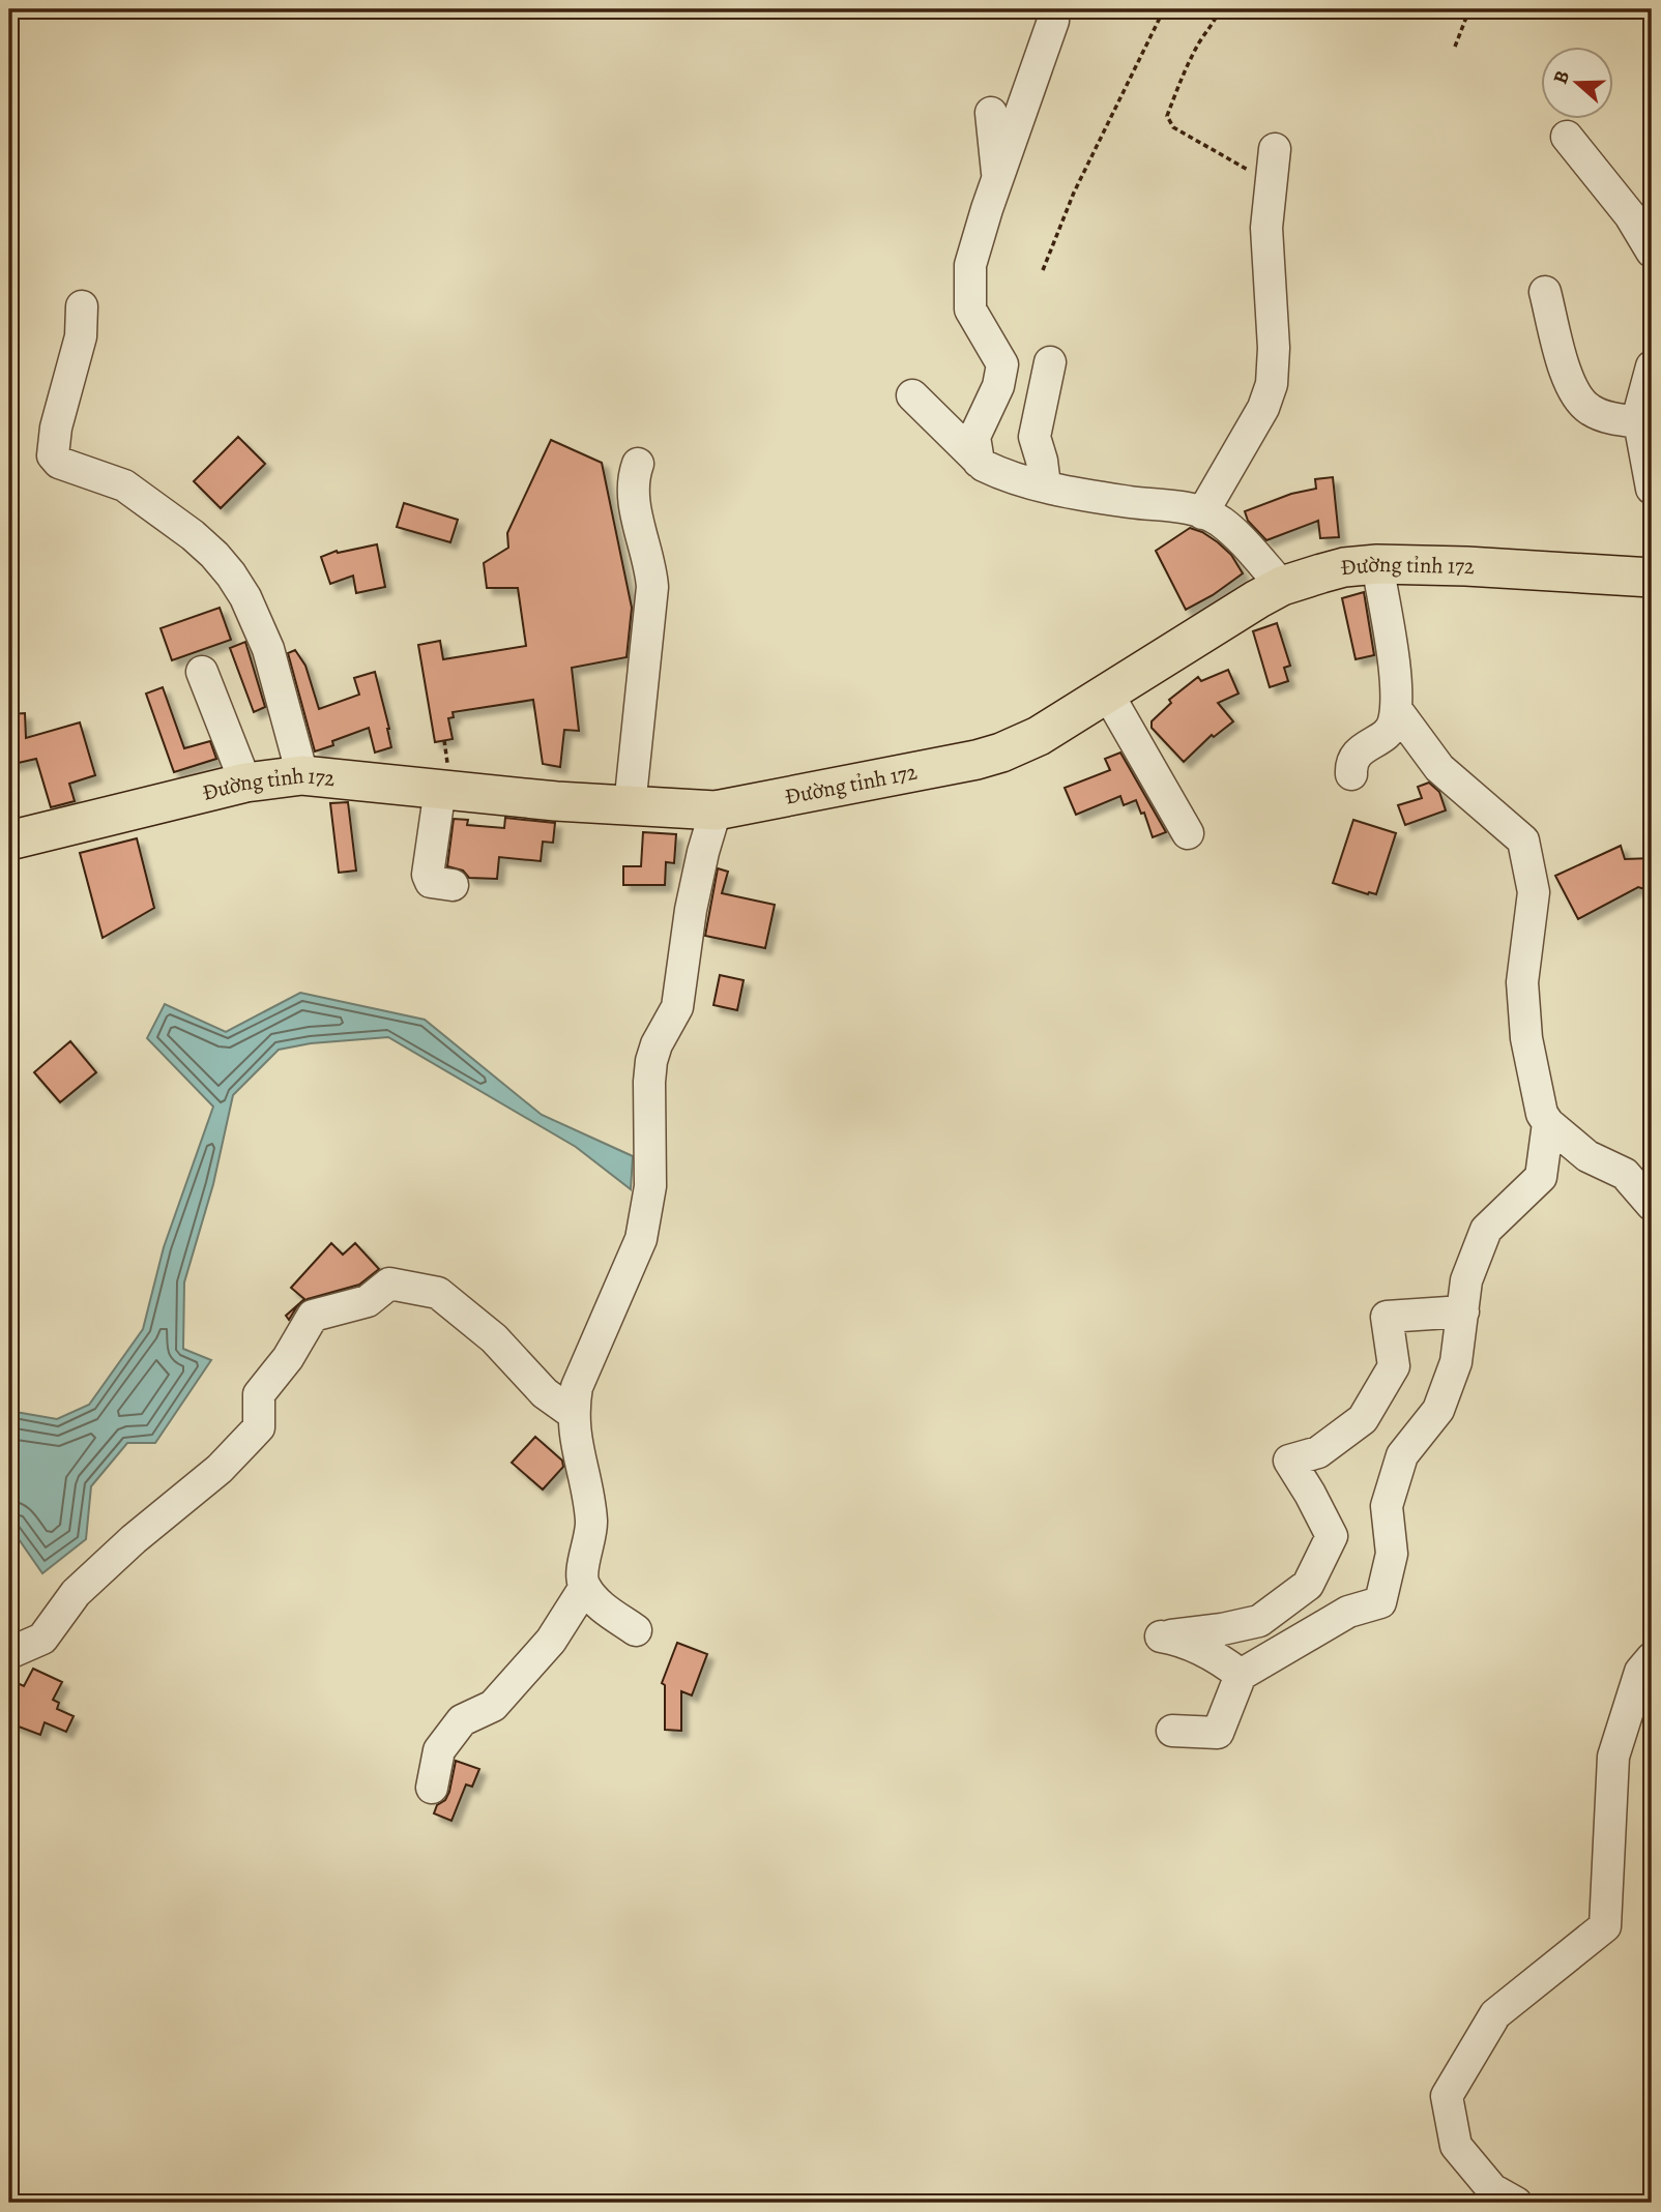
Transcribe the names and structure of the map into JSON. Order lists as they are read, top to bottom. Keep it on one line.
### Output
{"streets":{"main road":["Đường tỉnh 172"]},"north":"left"}
